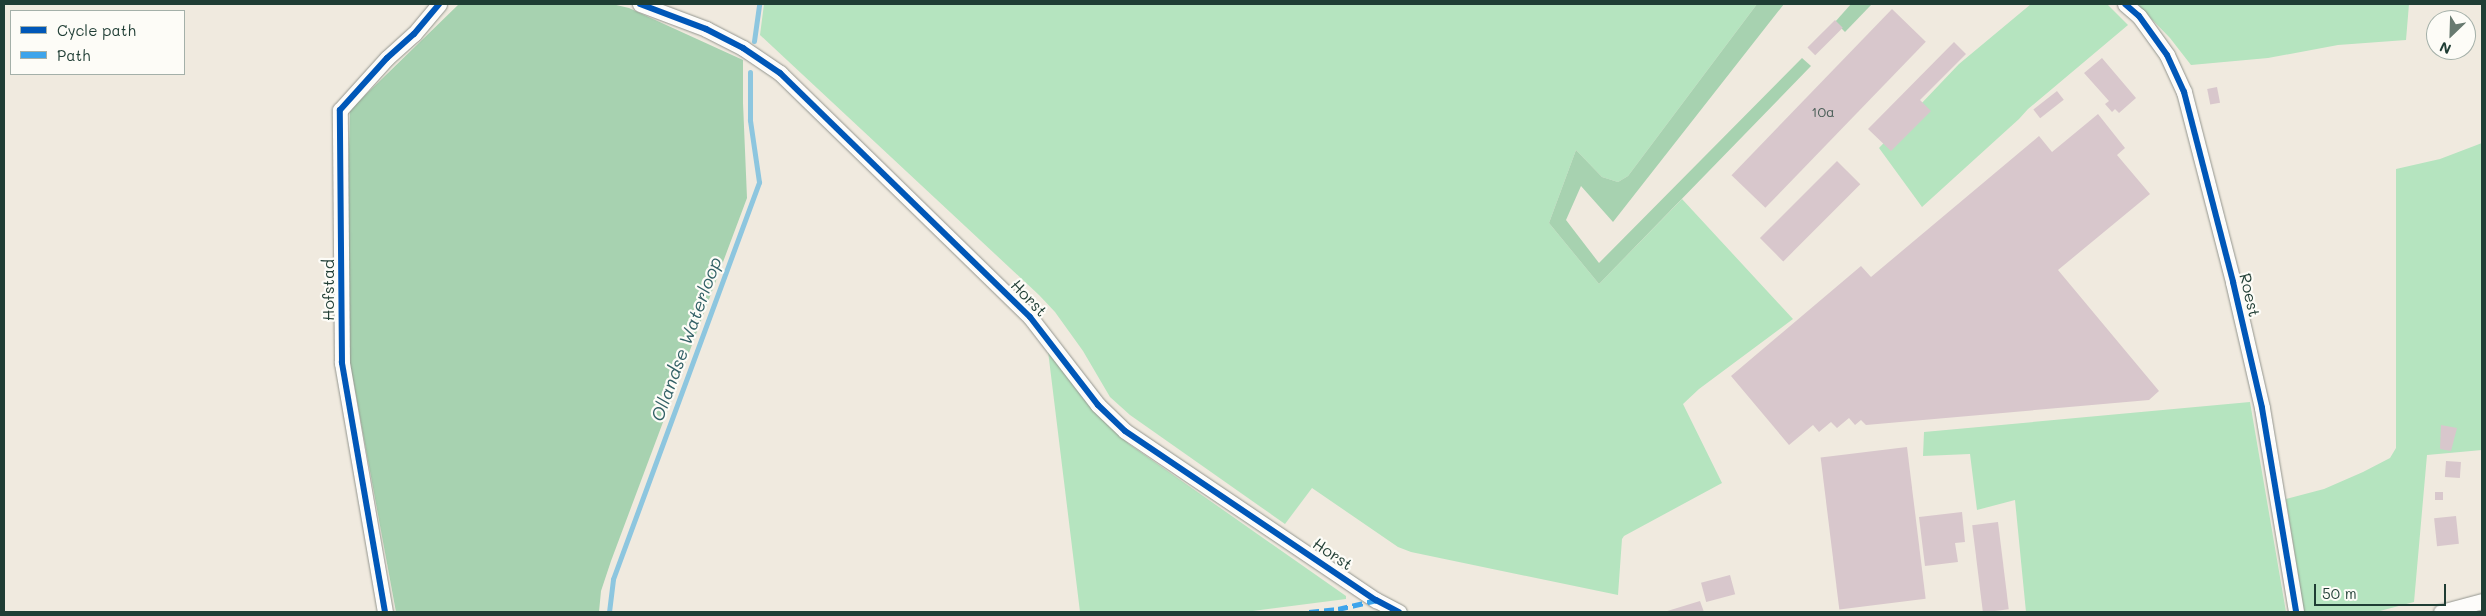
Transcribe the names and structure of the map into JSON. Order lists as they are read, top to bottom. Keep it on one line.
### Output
{"streets":{"street":["Hofstad","Roest","Horst"]},"water":["Ollandse Waterloop"],"house_numbers":["10a"],"legend":["Cycle path","Path"],"scale_bar":"50 m","north":"bottom left"}
